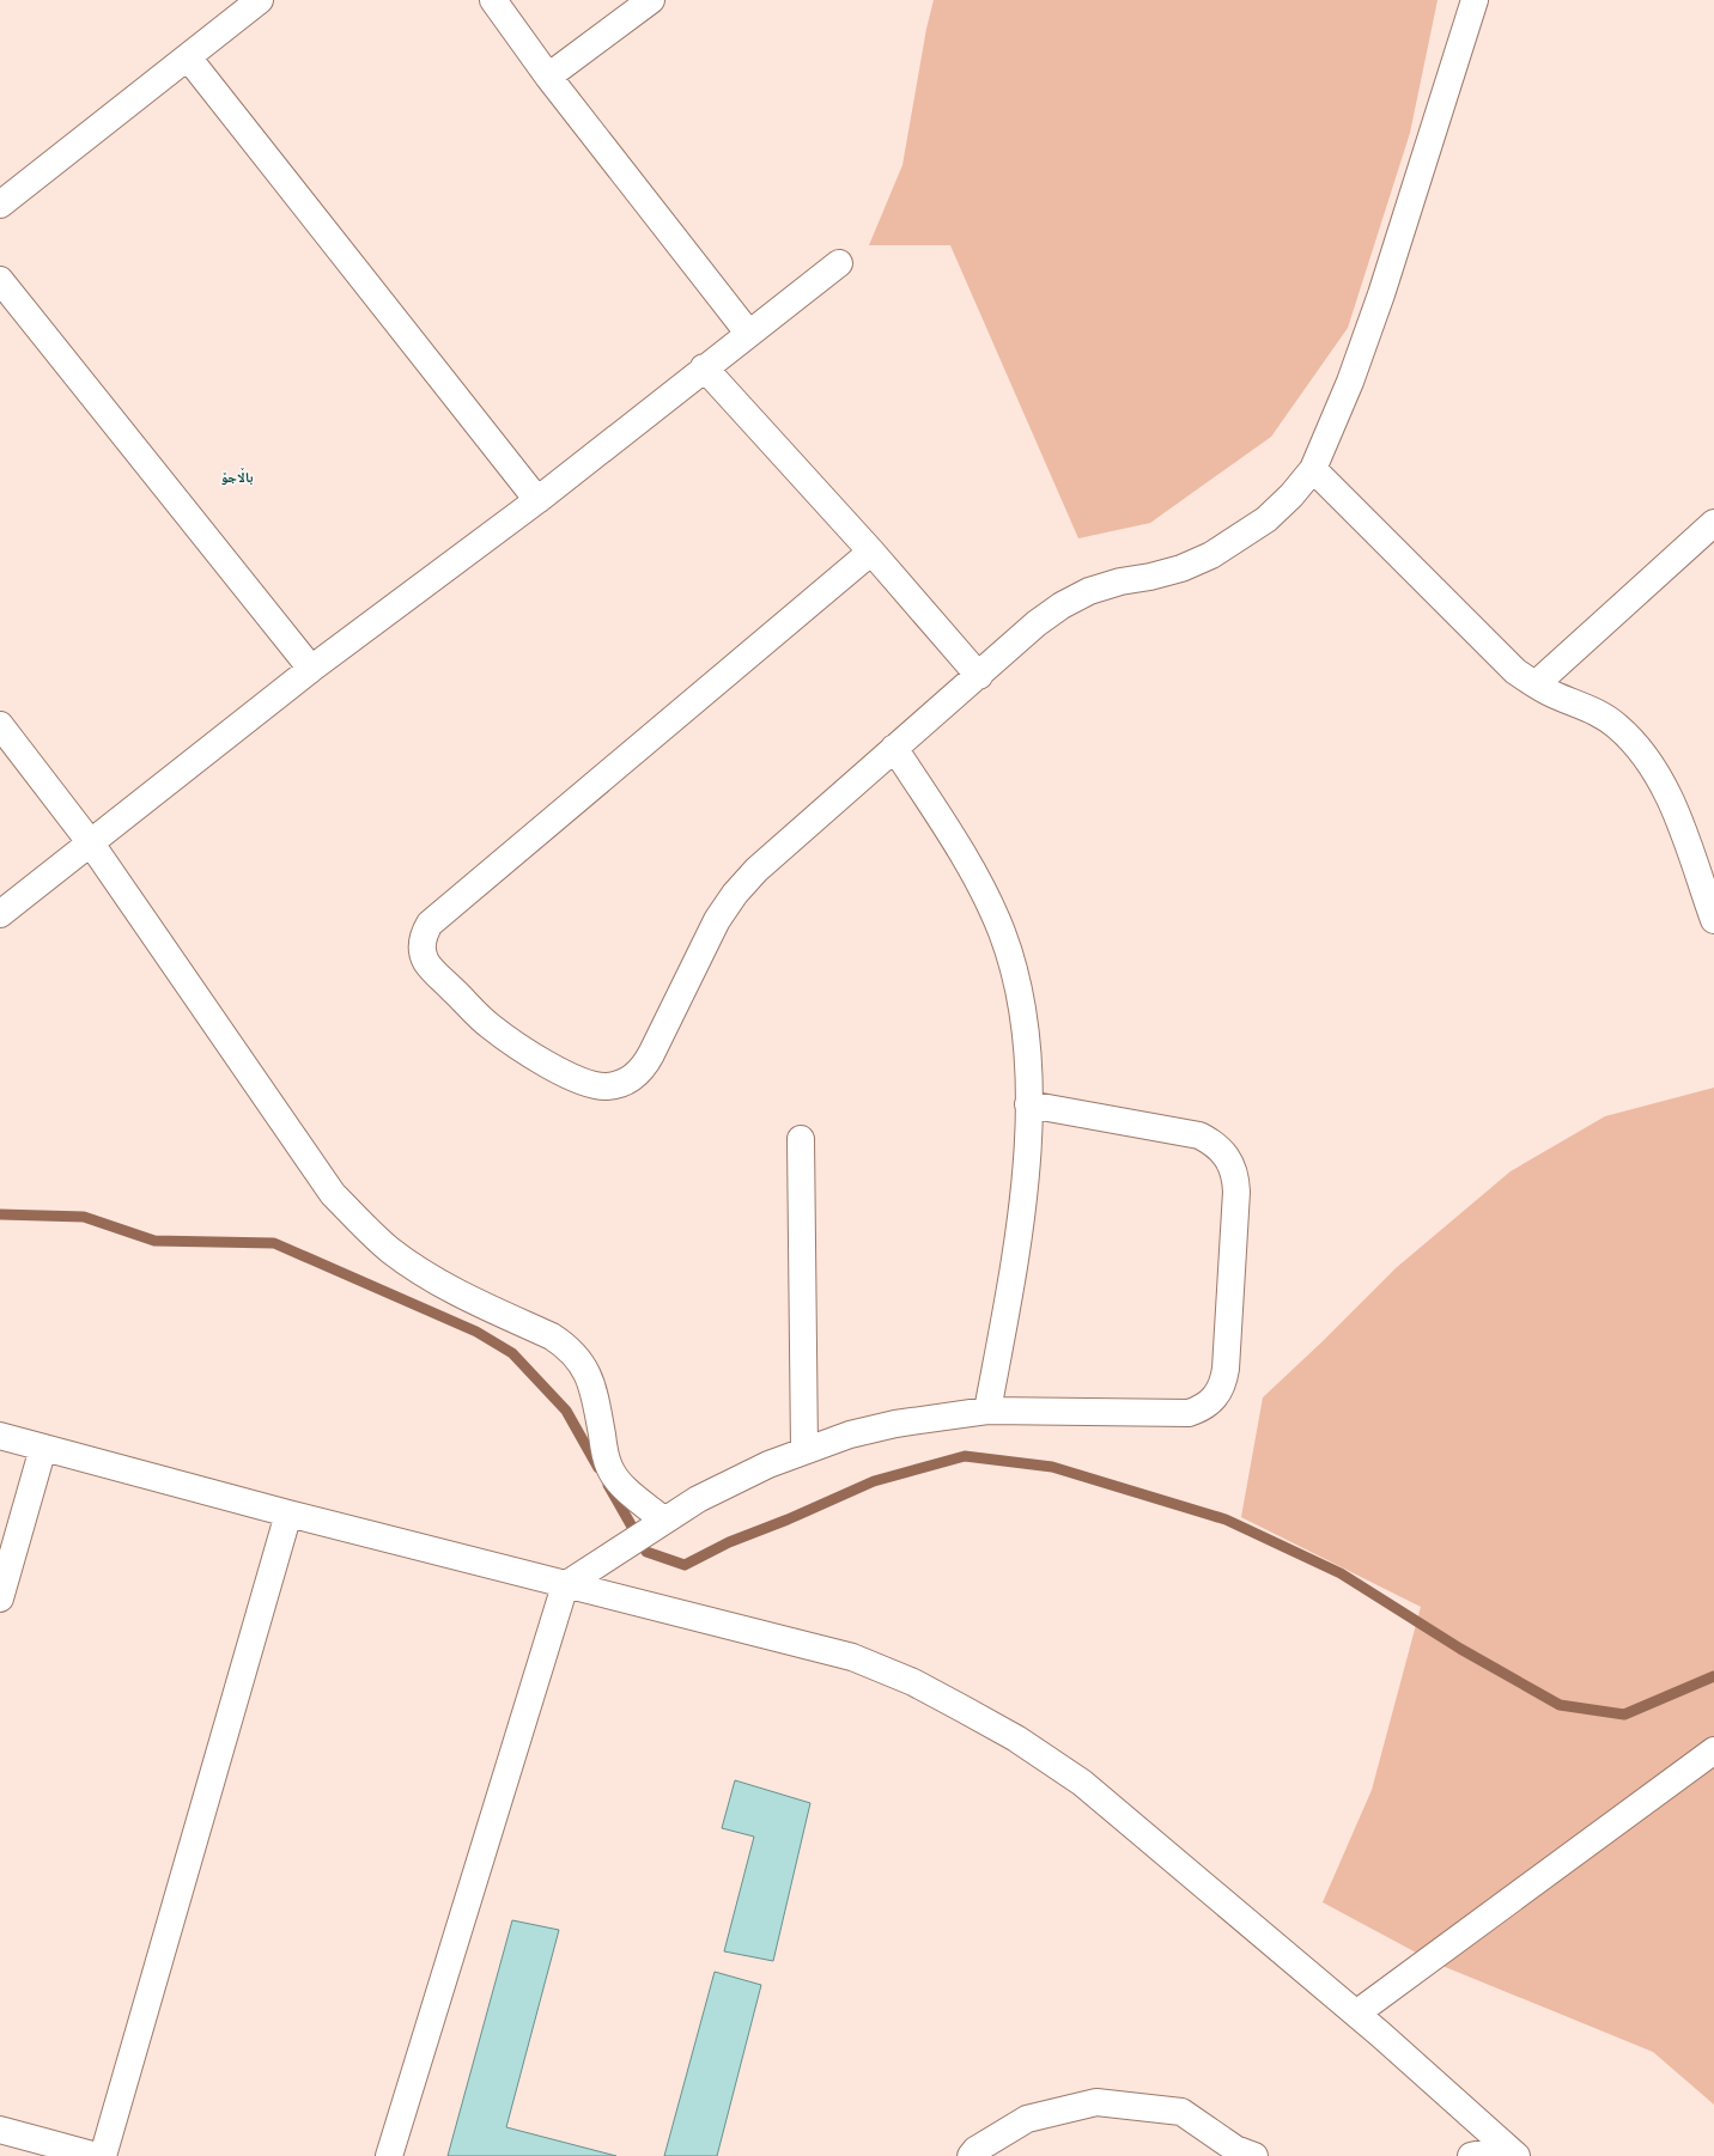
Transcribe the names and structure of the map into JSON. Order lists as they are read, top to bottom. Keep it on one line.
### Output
{"districts":["باڵاجۆ"]}
